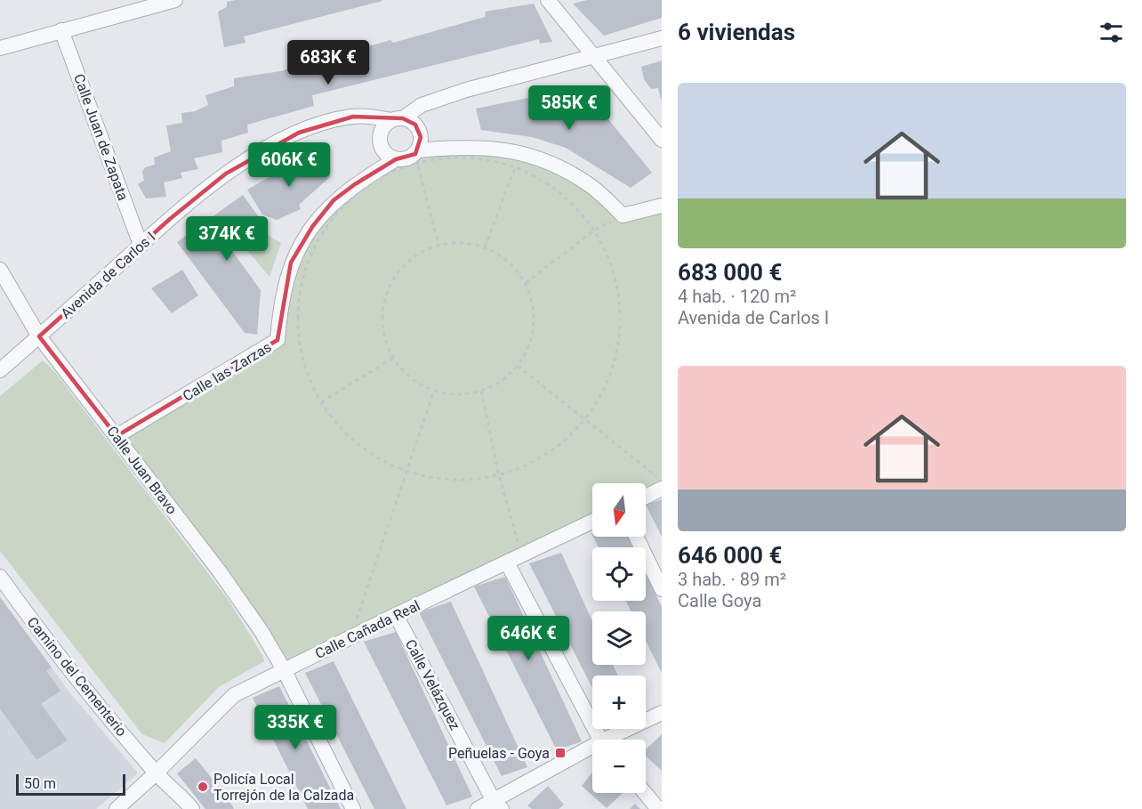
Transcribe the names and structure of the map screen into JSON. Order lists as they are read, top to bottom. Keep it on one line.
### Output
{"streets":{"street":["Calle Juan de Zapata","Avenida de Carlos I","Calle las Zarzas","Calle Juan Bravo","Calle Cañada Real","Camino del Cementerio","Calle Velázquez"]},"crossings":[["Calle Juan de Zapata","Avenida de Carlos I"],["Avenida de Carlos I","Calle las Zarzas"],["Avenida de Carlos I","Calle Juan Bravo"],["Calle las Zarzas","Calle Juan Bravo"],["Calle Juan Bravo","Calle Cañada Real"],["Calle Cañada Real","Camino del Cementerio"],["Calle Cañada Real","Calle Velázquez"]],"places":{"transit":["Peñuelas - Goya"],"other":["Policía Local Torrejón de la Calzada"]},"scale_bar":"50 m","north":"bottom","page":{"heading":"6 viviendas","price":["683K €","585K €","606K €","374K €","646K €","335K €"],"list":[{"name":"683 000 €","note":"4 hab. · 120 m² · Avenida de Carlos I"},{"name":"646 000 €","note":"3 hab. · 89 m² · Calle Goya"}],"map_buttons":["+","−"],"scale":"50 m"}}
